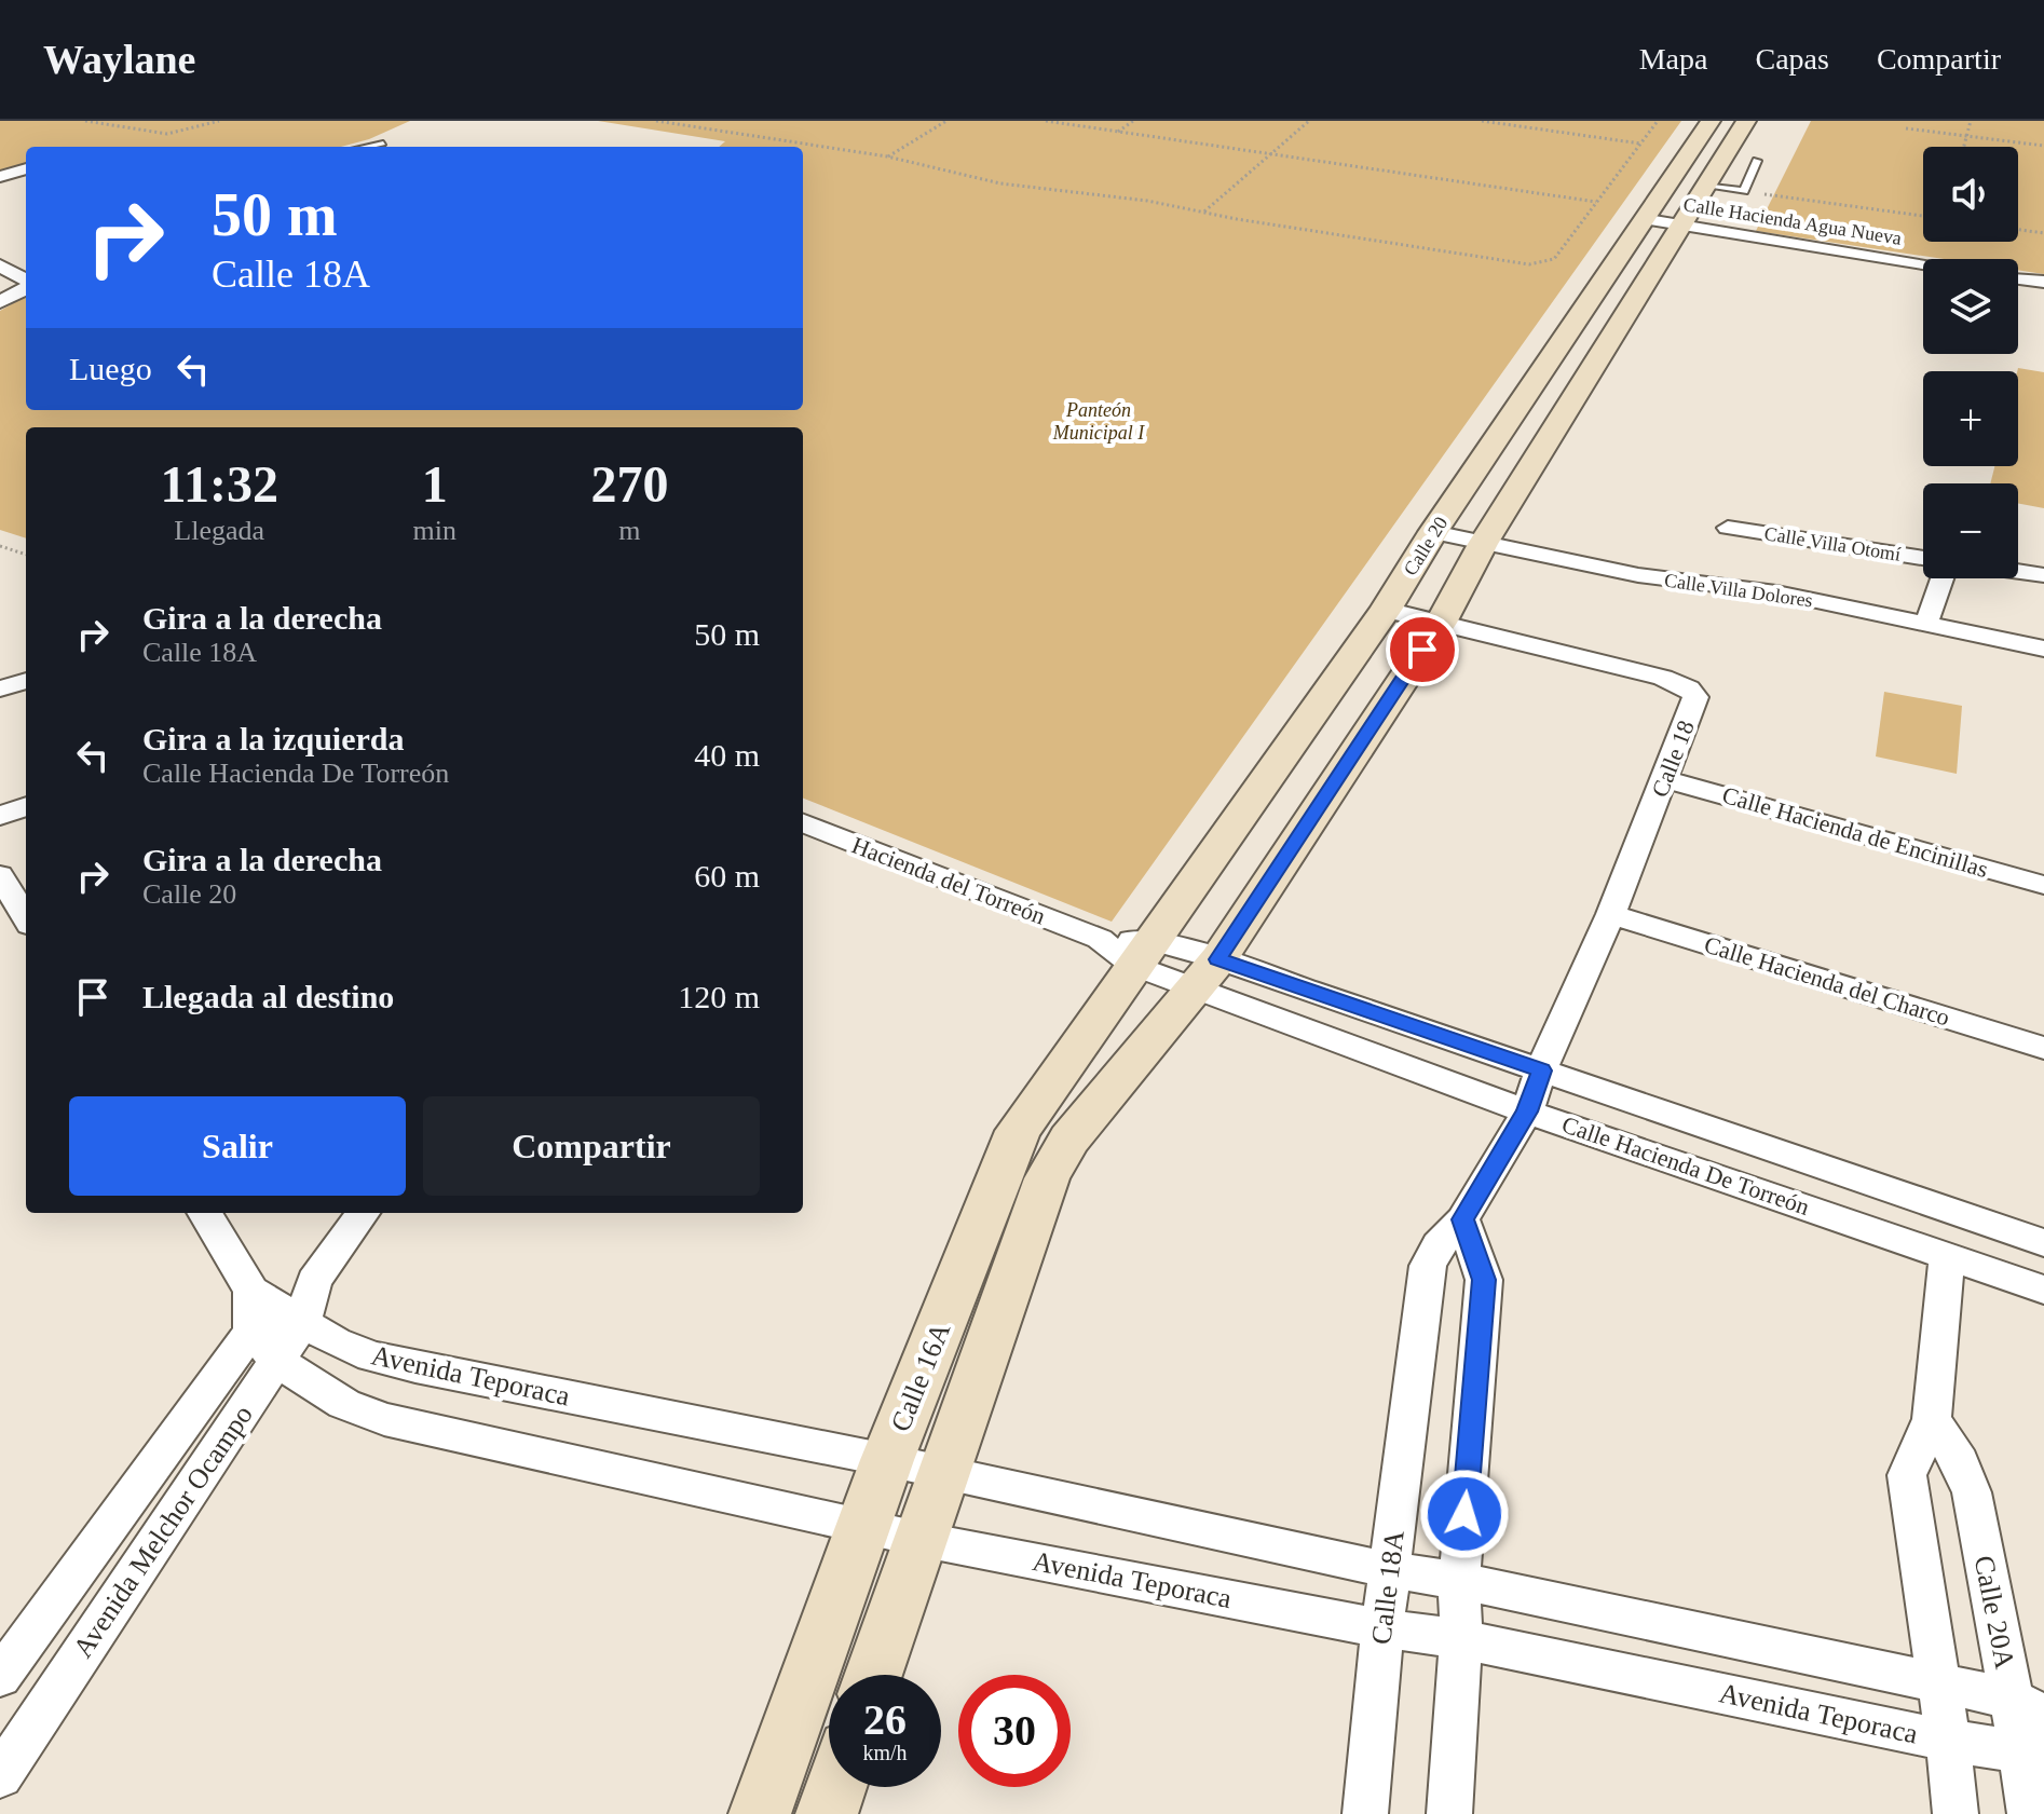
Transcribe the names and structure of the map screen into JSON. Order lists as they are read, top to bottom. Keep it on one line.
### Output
{"streets":{"main road":["Calle 20","Calle 16A"],"street":["Calle Hacienda Agua Nueva","Calle Villa Otomí","Calle Villa Dolores","Calle 18","Calle Hacienda de Encinillas","Hacienda del Torreón","Calle Hacienda del Charco","Calle Hacienda De Torreón","Avenida Teporaca","Avenida Melchor Ocampo","Calle 18A","Calle 20A"]},"crossings":[["Calle Hacienda Agua Nueva","Calle 20"],["Calle 20","Calle Villa Dolores"],["Calle 20","Calle 18"],["Calle 20","Hacienda del Torreón"],["Calle 20","Calle Hacienda De Torreón"],["Calle 20","Calle 16A"],["Calle 18","Calle Hacienda de Encinillas"],["Calle 18","Calle Hacienda del Charco"],["Calle 18","Calle Hacienda De Torreón"],["Calle 18","Calle 18A"],["Hacienda del Torreón","Calle Hacienda De Torreón"],["Hacienda del Torreón","Calle 16A"],["Calle Hacienda De Torreón","Calle 16A"],["Calle Hacienda De Torreón","Calle 18A"],["Avenida Teporaca","Calle 16A"],["Avenida Teporaca","Avenida Melchor Ocampo"],["Avenida Teporaca","Calle 18A"],["Avenida Teporaca","Calle 20A"]],"parks":["Panteón Municipal I"],"page":{"header":"Waylane","nav":["Mapa","Capas","Compartir"],"map_buttons":["+","−"],"turn":["50 m","Calle 18A"],"then":"Luego","eta":["11:32","Llegada","1","min","270","m"],"list":[{"name":"Gira a la derecha","note":"Calle 18A","value":"50 m"},{"name":"Gira a la izquierda","note":"Calle Hacienda De Torreón","value":"40 m"},{"name":"Gira a la derecha","note":"Calle 20","value":"60 m"},{"name":"Llegada al destino","value":"120 m"}],"buttons":["Salir","Compartir"],"speed":"26 km/h","limit":"30"}}
